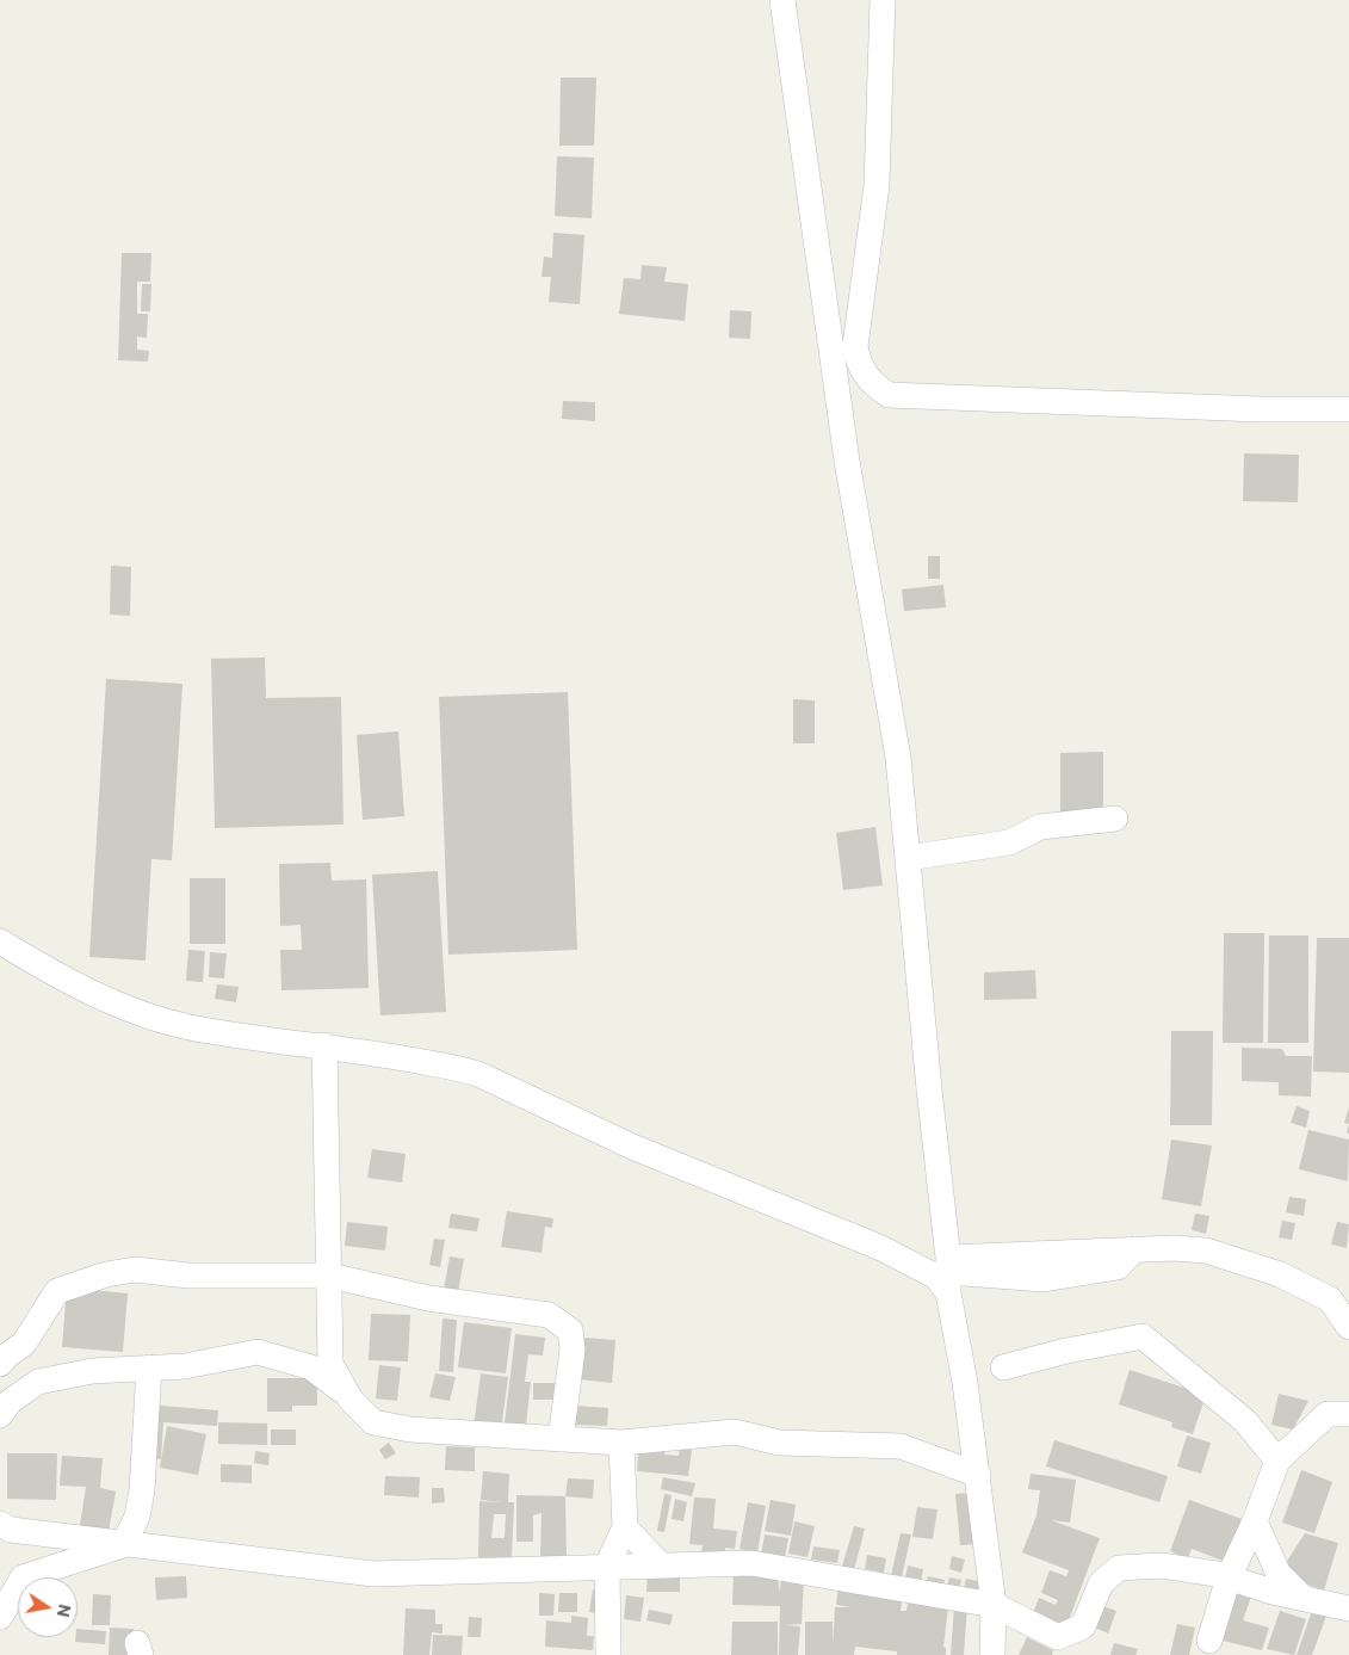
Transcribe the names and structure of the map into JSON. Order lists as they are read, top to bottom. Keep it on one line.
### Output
{"north":"right"}
